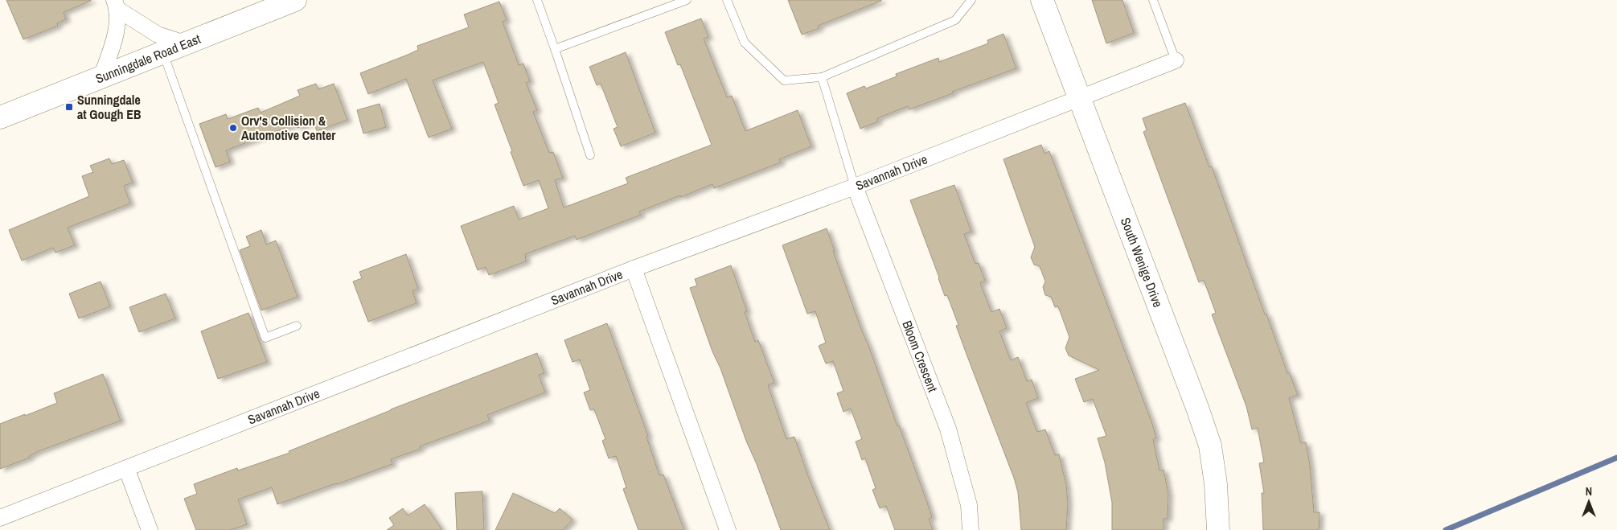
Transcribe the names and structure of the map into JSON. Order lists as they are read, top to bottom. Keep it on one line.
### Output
{"streets":{"street":["Sunningdale Road East","Savannah Drive","South Wenige Drive","Bloom Crescent"]},"crossings":[["Savannah Drive","South Wenige Drive"],["Savannah Drive","Bloom Crescent"]],"places":{"transit":["Sunningdale at Gough EB"],"other":["Orv's Collision & Automotive Center"]},"north":"top"}
